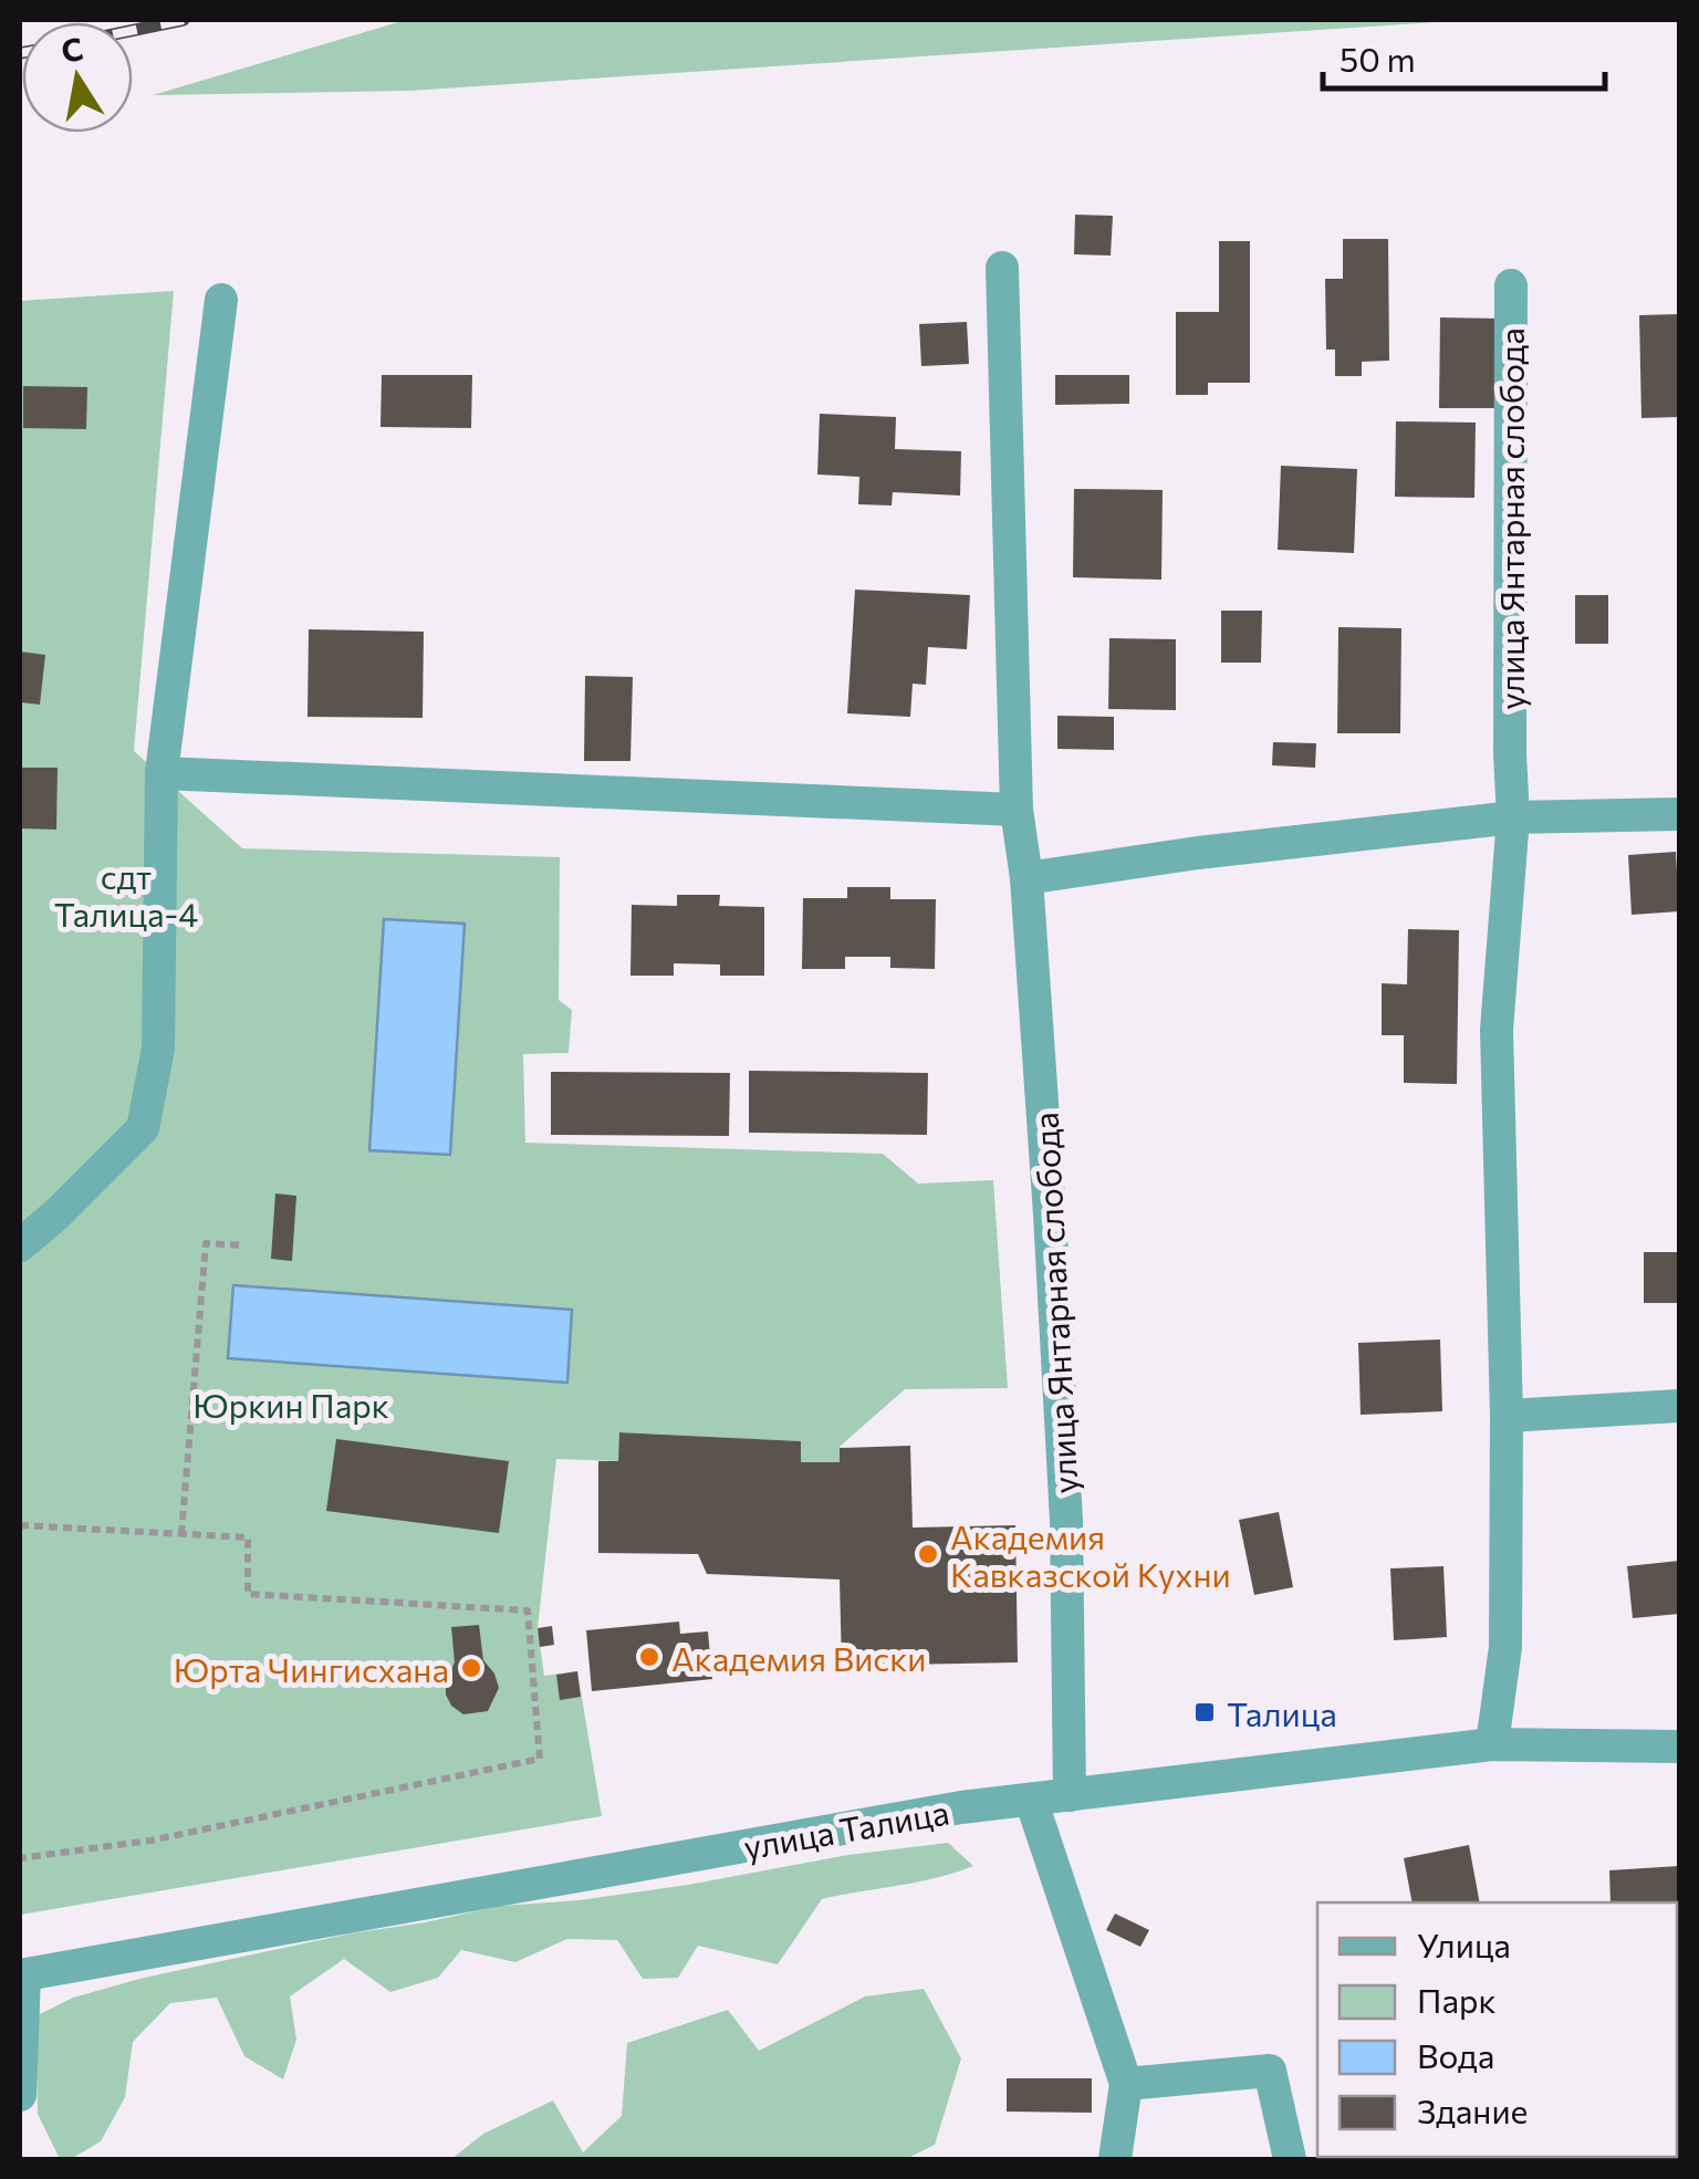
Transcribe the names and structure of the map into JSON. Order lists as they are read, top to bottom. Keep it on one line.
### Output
{"streets":{"street":["улица Янтарная слобода","улица Талица"]},"crossings":[["улица Янтарная слобода","улица Талица"]],"parks":["сдт Талица-4","Юркин Парк"],"places":{"other":["Академия Кавказской Кухни","Академия Виски","Юрта Чингисхана"],"transit":["Талица"]},"legend":["Улица","Парк","Вода","Здание"],"scale_bar":"50 m","north":"top"}
